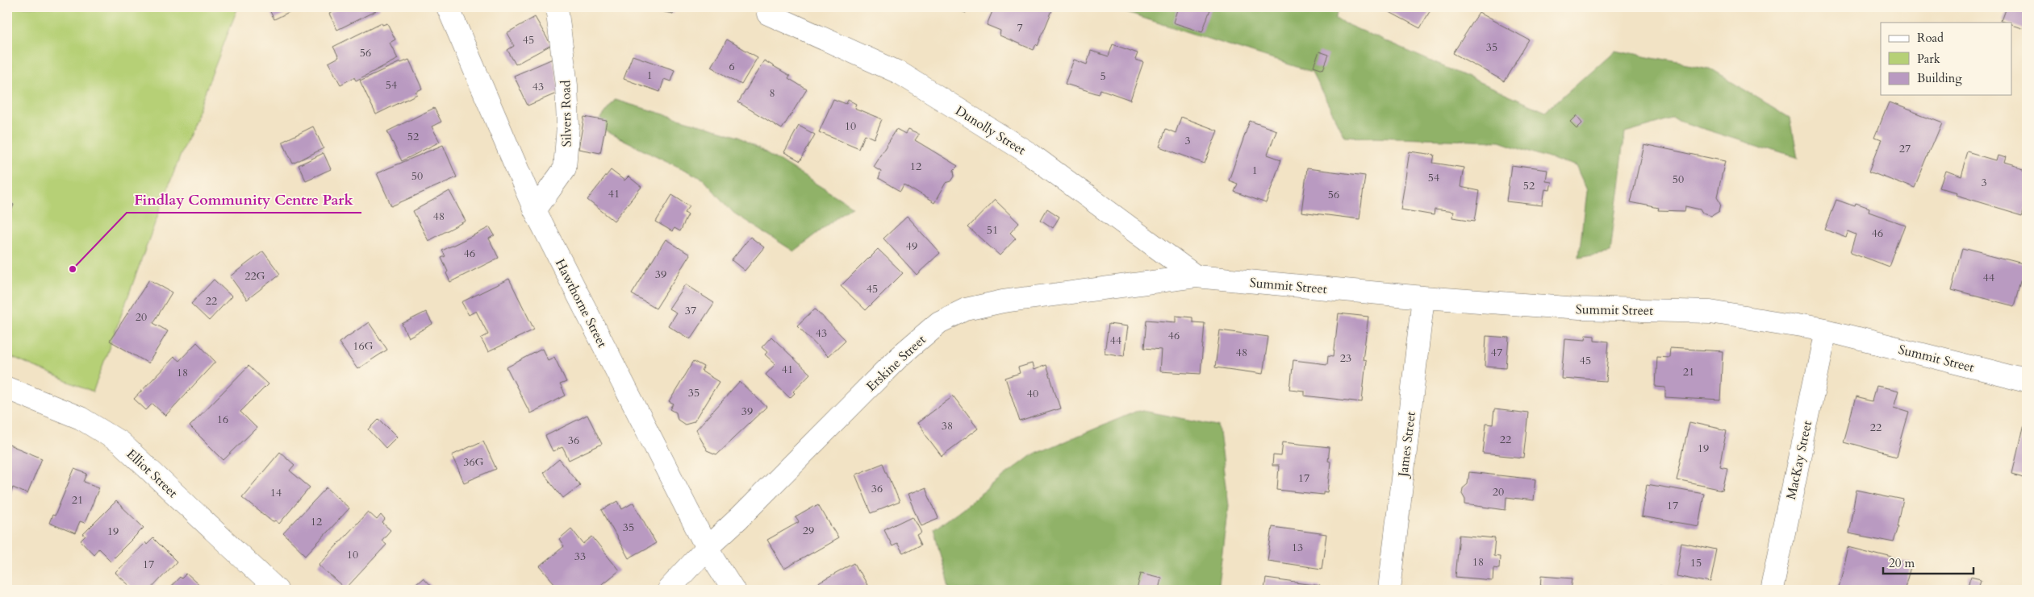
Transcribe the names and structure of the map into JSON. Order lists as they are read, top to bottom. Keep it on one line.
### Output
{"streets":{"street":["Silvers Road","Dunolly Street","Summit Street","Hawthorne Street","Erskine Street","James Street","MacKay Street","Elliot Street"]},"crossings":[["Silvers Road","Hawthorne Street"],["Dunolly Street","Summit Street"],["Dunolly Street","Erskine Street"],["Summit Street","Erskine Street"],["Summit Street","James Street"],["Summit Street","MacKay Street"],["Hawthorne Street","Erskine Street"]],"places":["Findlay Community Centre Park"],"house_numbers":["7","45","35","56","6","1","5","54","43","8","10","52","3","27","12","1","50","54","50","3","52","41","56","48","51","46","49","46","39","22G","44","45","22","37","20","43","46","44","16G","48","47","23","45","41","21","18","35","40","39","16","38","22","22","36","19","36G","17","36","20","14","21","17","12","35","29","19","13","10","33","18","15","17"],"legend":["Road","Park","Building"],"scale_bar":"20 m"}
